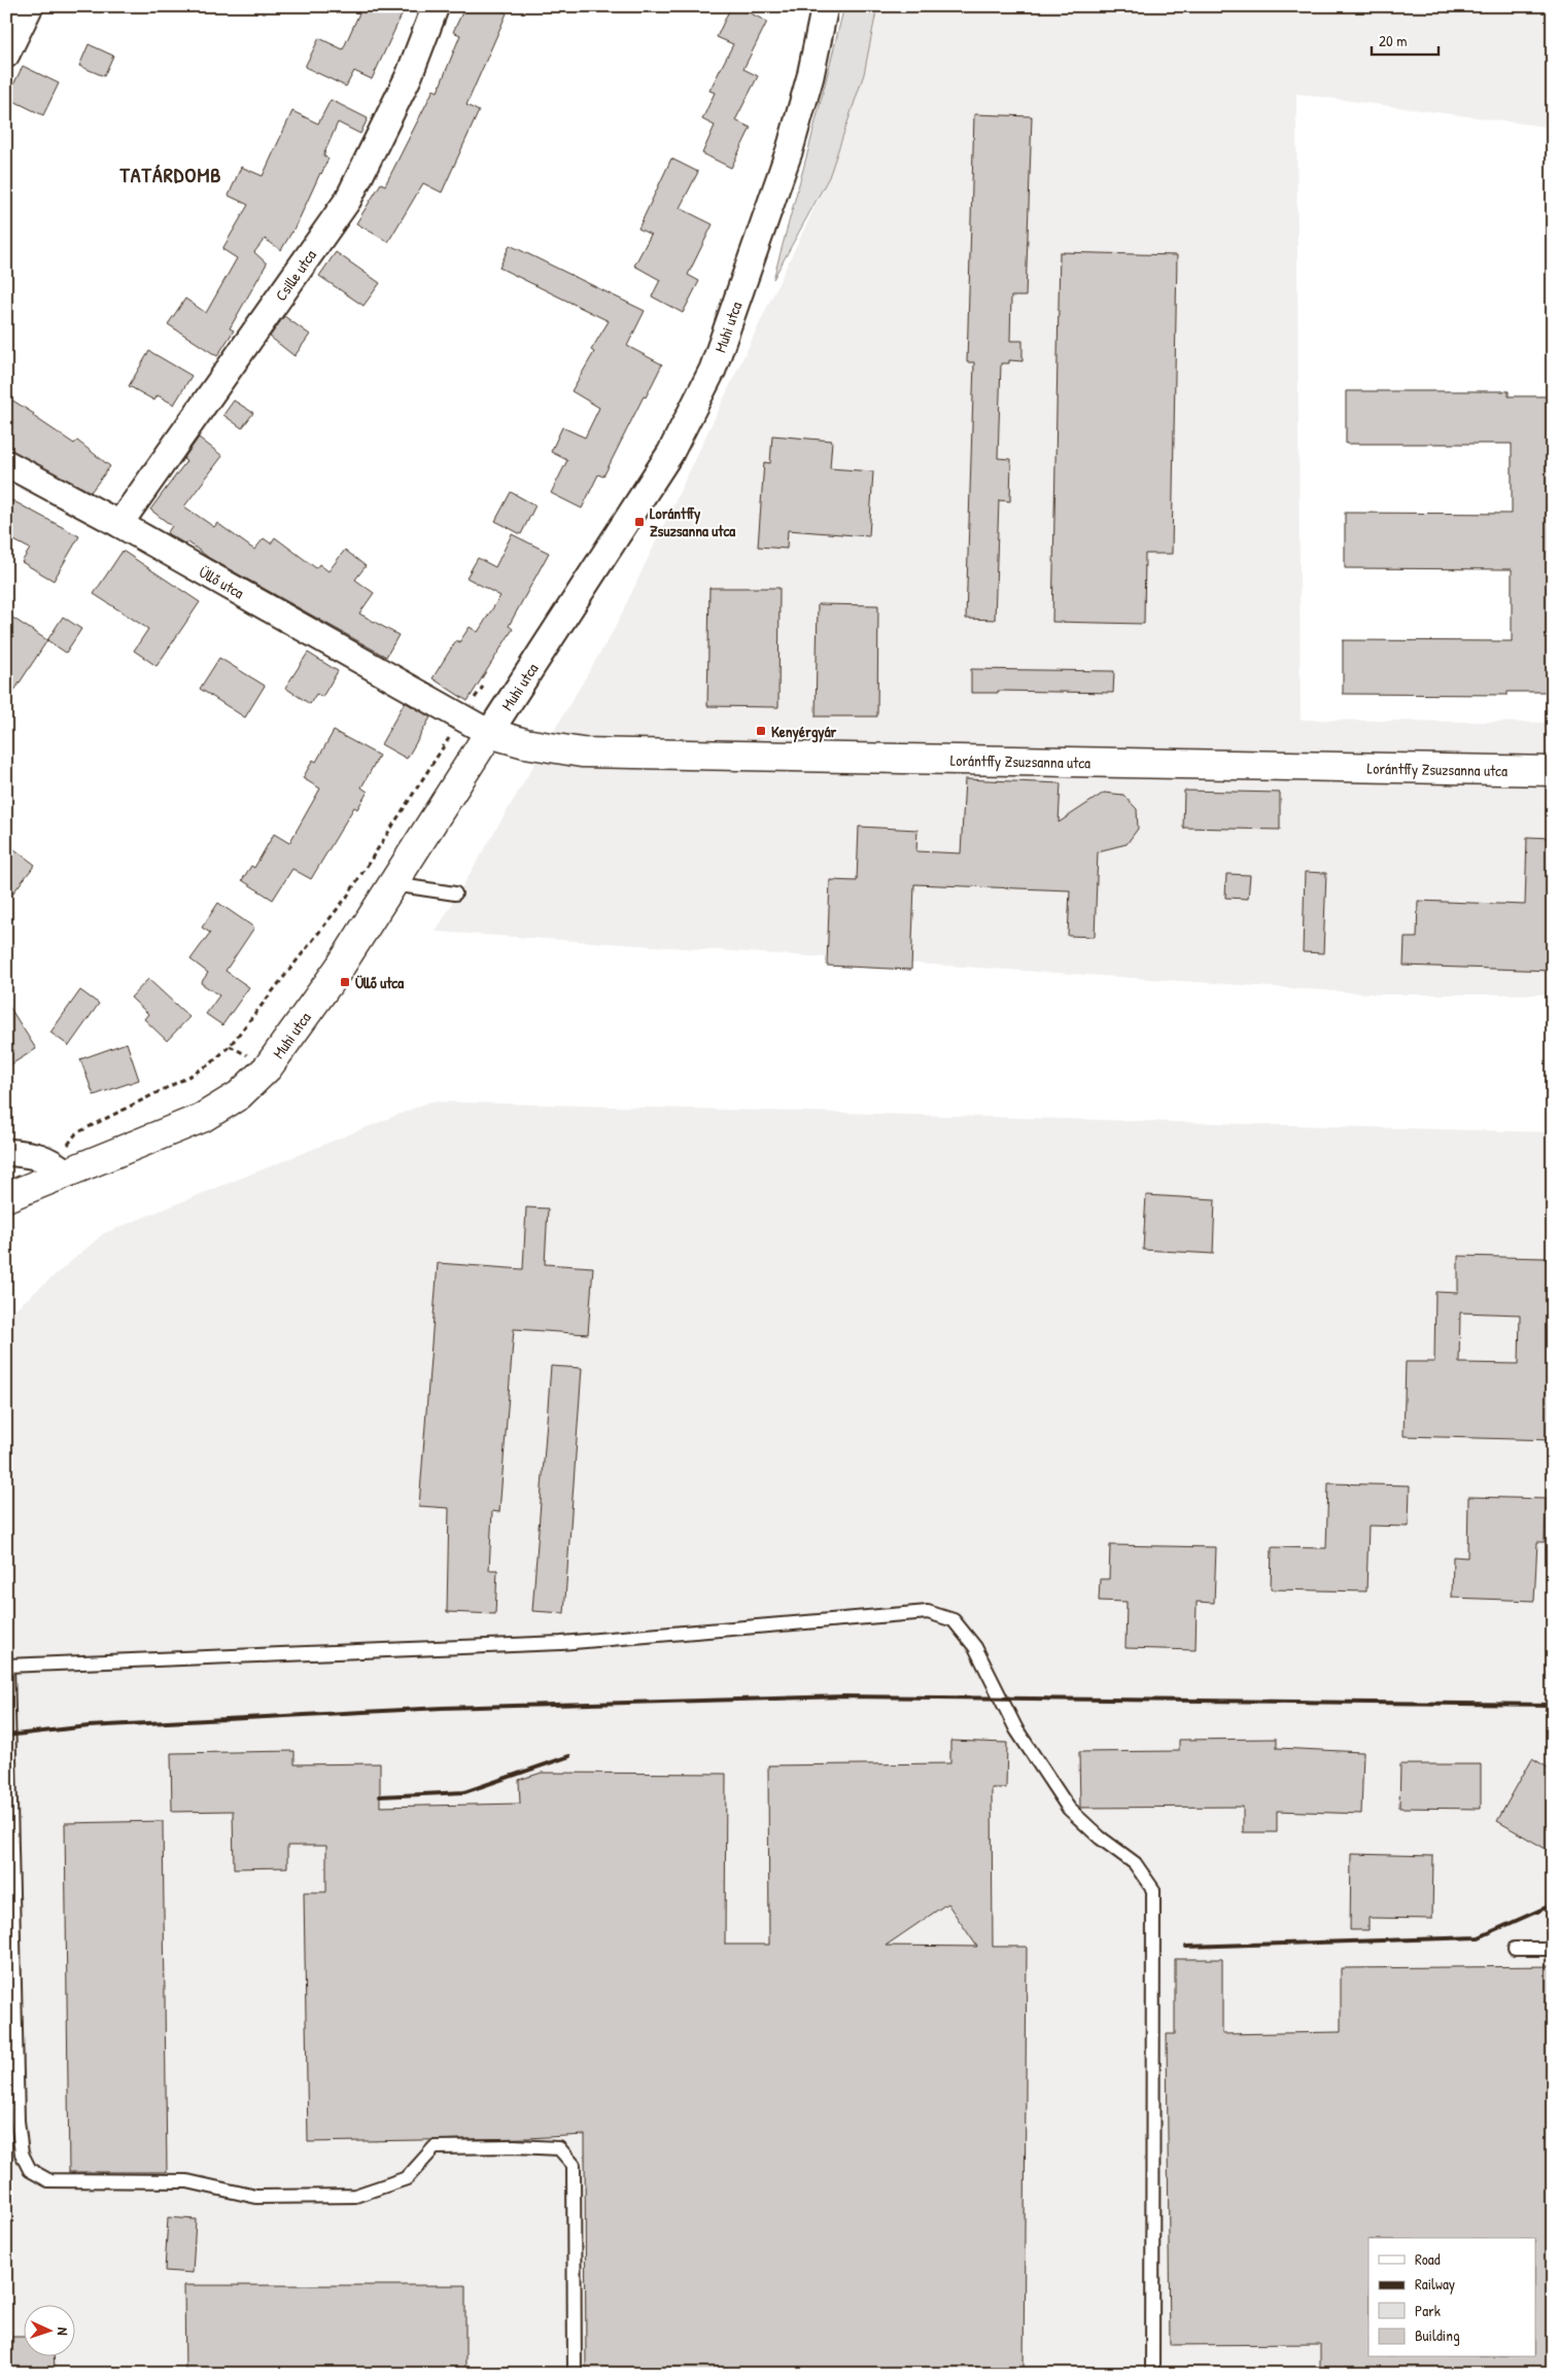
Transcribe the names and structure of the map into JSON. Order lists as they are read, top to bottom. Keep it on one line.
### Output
{"streets":{"main road":["Muhi utca","Lorántffy Zsuzsanna utca"],"street":["Csille utca","Üllő utca"]},"crossings":[["Csille utca","Üllő utca"],["Muhi utca","Üllő utca"],["Muhi utca","Lorántffy Zsuzsanna utca"],["Üllő utca","Lorántffy Zsuzsanna utca"]],"districts":["TATÁRDOMB"],"places":{"transit":["Lorántffy Zsuzsanna utca","Kenyérgyár","Üllő utca"]},"legend":["Road","Railway","Park","Building"],"scale_bar":"20 m","north":"right"}
